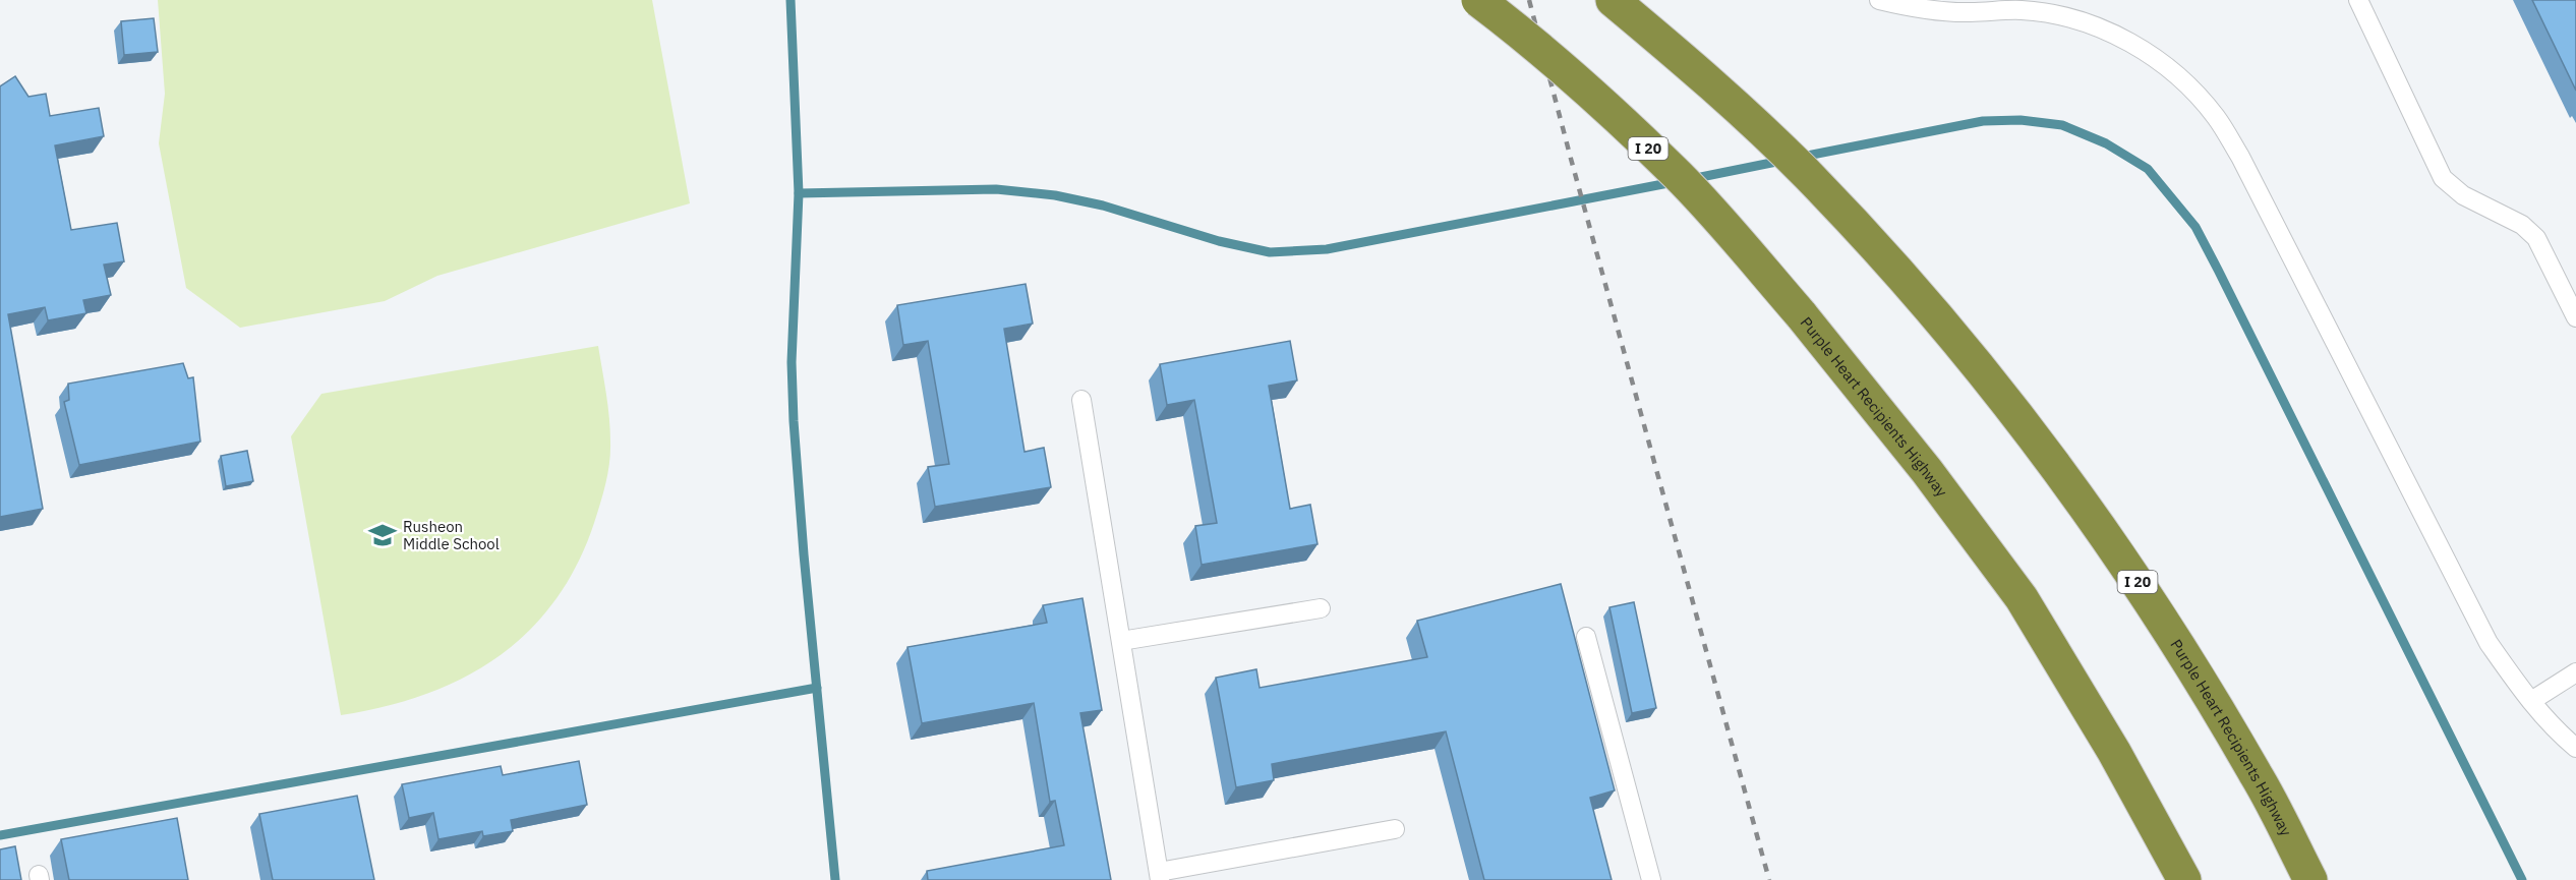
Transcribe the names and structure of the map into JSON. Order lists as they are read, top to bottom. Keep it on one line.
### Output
{"streets":{"highway":["I 20","Purple Heart Recipients Highway"]},"places":{"school or university":["Rusheon Middle School"]}}
